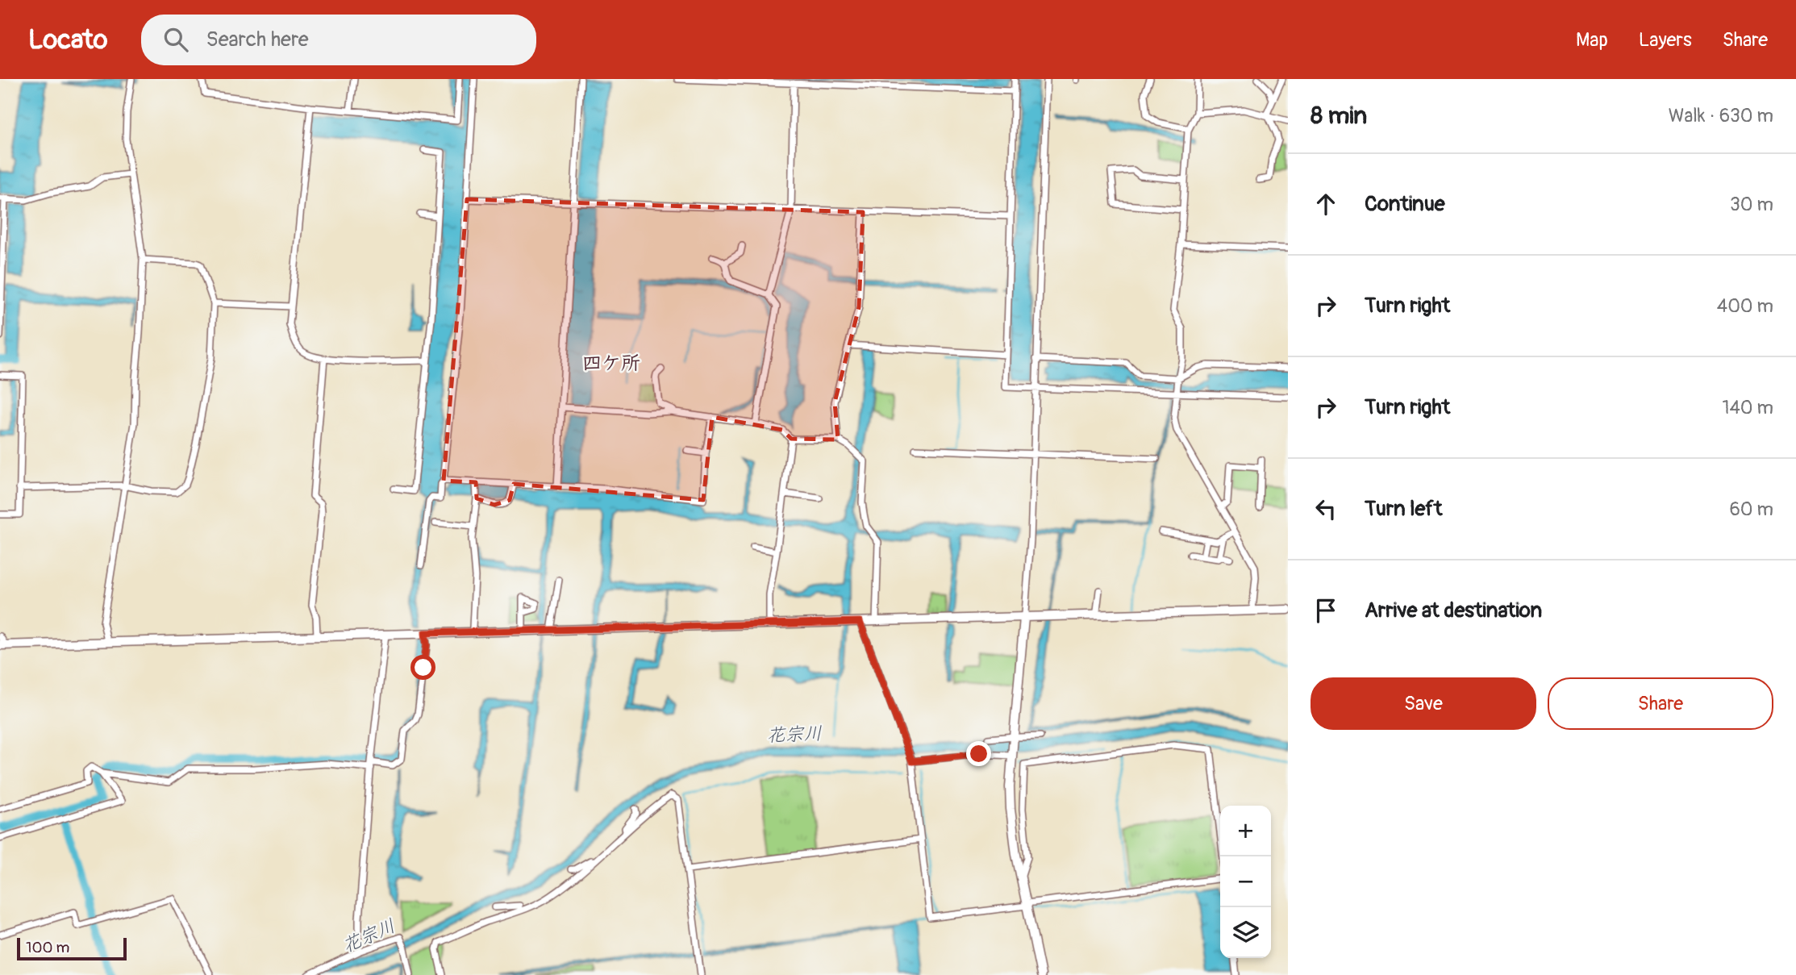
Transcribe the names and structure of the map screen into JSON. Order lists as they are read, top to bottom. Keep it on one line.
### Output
{"districts":["四ケ所"],"water":["花宗川"],"scale_bar":"100 m","page":{"header":"Locato","search":"Search here","nav":["Map","Layers","Share"],"heading":["8 min","Walk · 630 m"],"list":[["Continue","30 m"],["Turn right","400 m"],["Turn right","140 m"],["Turn left","60 m"],"Arrive at destination"],"buttons":["Save","Share"],"map_buttons":["+","−"],"scale":"100 m"}}
